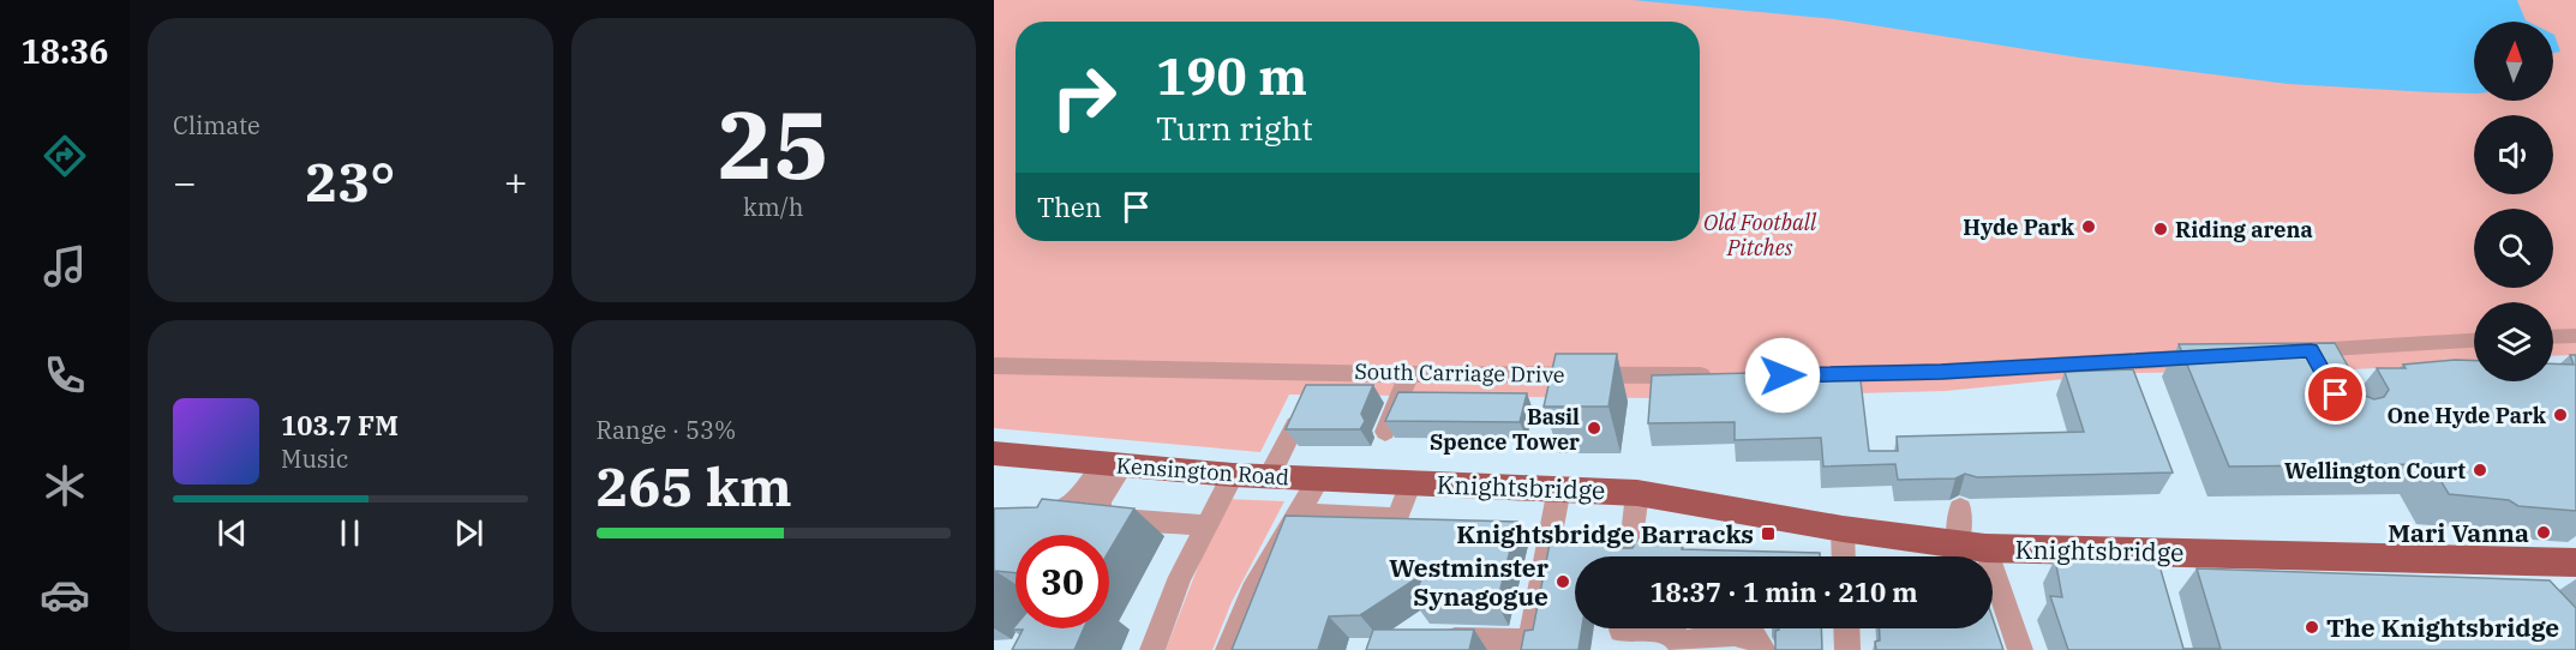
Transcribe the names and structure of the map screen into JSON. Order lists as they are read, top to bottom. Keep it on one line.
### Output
{"streets":{"main road":["Kensington Road","Knightsbridge"],"street":["South Carriage Drive"]},"crossings":[["Kensington Road","Knightsbridge"]],"parks":["Old Football Pitches"],"places":{"other":["Hyde Park","Riding arena","One Hyde Park","Basil Spence Tower","Wellington Court","Mari Vanna","Westminster Synagogue","The Knightsbridge"],"transit":["Knightsbridge Barracks"]},"north":"top","page":{"tabs":"18:36","tile":["Climate",["25","km/h"],["Range · 53%","265 km"]],"turn":["190 m","Turn right"],"heat":["−","23°","+"],"then":"Then","song":["103.7 FM","Music"],"limit":"30","trip":"18:37 · 1 min · 210 m"}}
